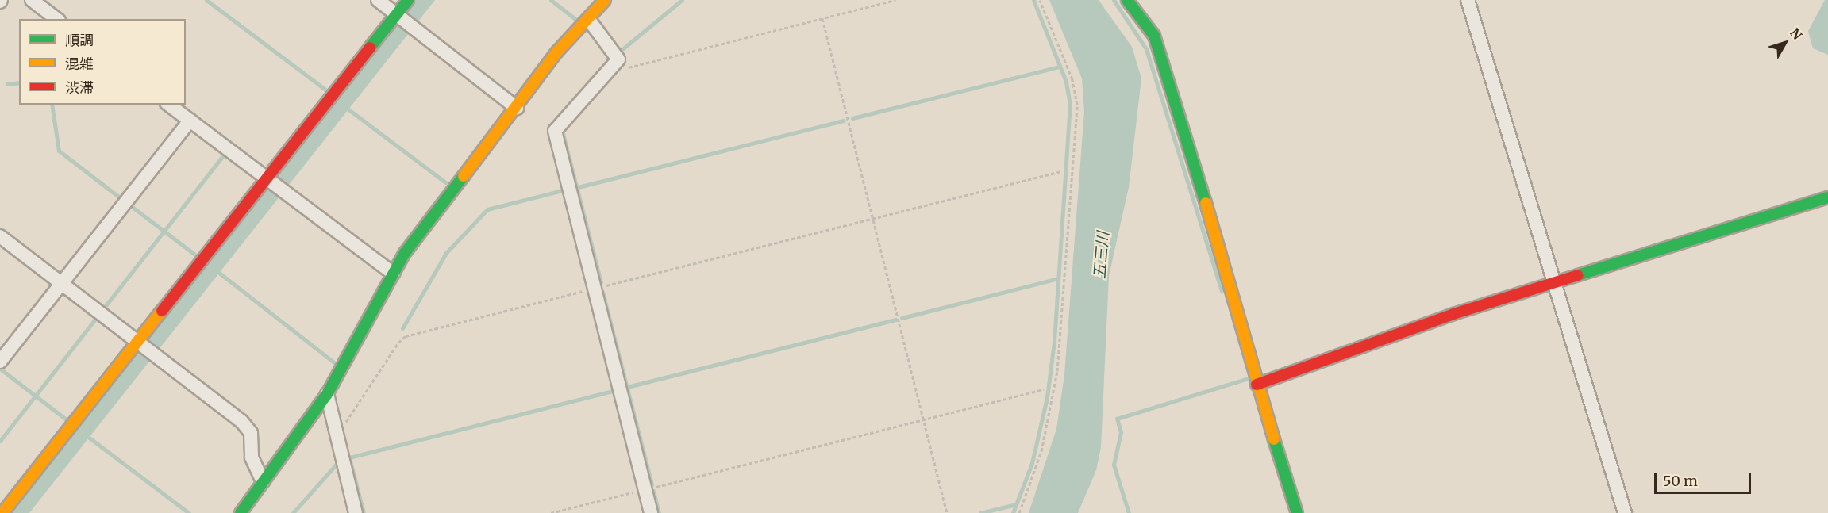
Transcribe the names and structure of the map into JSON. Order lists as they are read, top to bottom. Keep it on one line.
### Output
{"water":["五三川"],"legend":["順調","混雑","渋滞"],"scale_bar":"50 m","north":"top right"}
